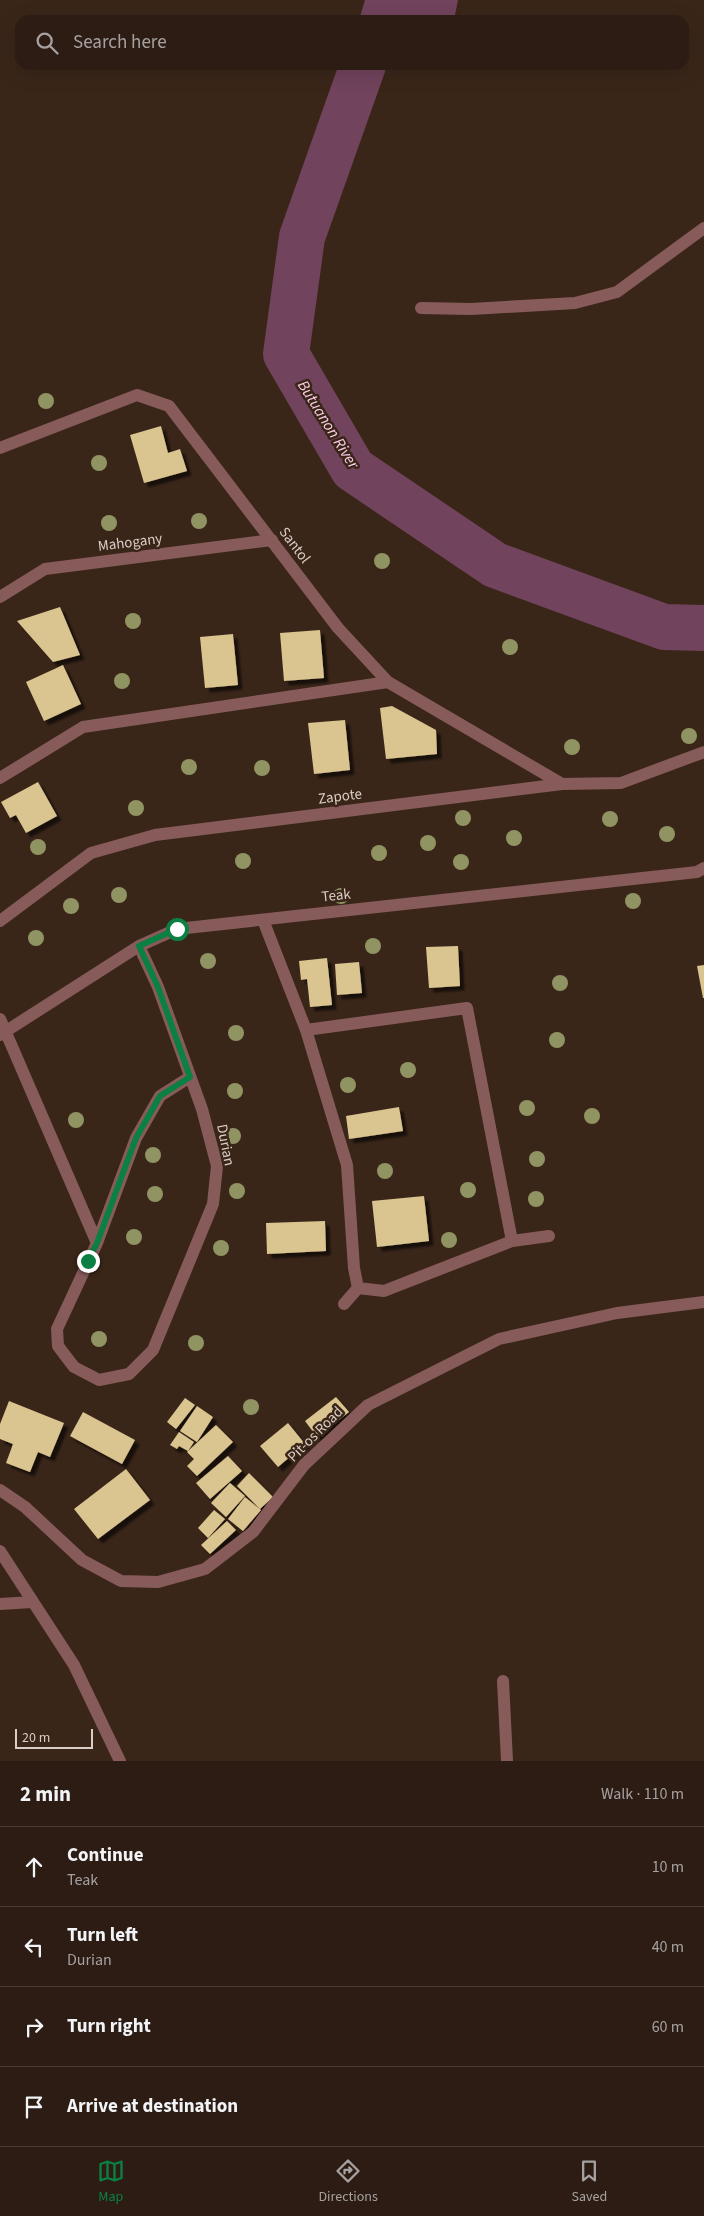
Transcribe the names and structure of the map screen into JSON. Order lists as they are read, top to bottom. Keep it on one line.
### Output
{"streets":{"street":["Mahogany","Santol","Zapote","Teak","Durian","Pit-os Road"]},"crossings":[["Mahogany","Santol"],["Santol","Zapote"],["Teak","Durian"]],"water":["Butuanon River"],"scale_bar":"20 m","page":{"search":"Search here","scale":"20 m","heading":["2 min","Walk · 110 m"],"list":[["Continue","Teak","10 m"],["Turn left","Durian","40 m"],["Turn right","60 m"],"Arrive at destination"],"nav":["Map","Directions","Saved"]}}
